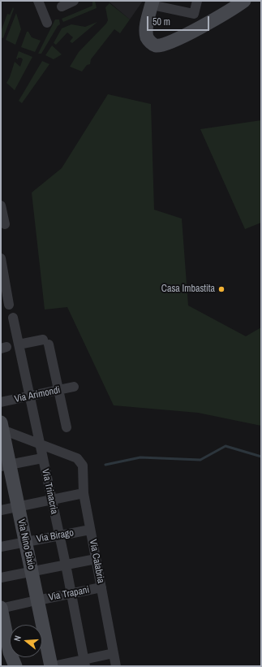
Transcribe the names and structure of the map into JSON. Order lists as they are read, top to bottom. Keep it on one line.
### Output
{"streets":{"street":["Via Arimondi","Via Trinacria","Via Birago","Via Nino Bixio","Via Calabria","Via Trapani"]},"crossings":[["Via Arimondi","Via Trinacria"],["Via Trinacria","Via Birago"],["Via Trinacria","Via Calabria"],["Via Trinacria","Via Trapani"],["Via Birago","Via Nino Bixio"],["Via Birago","Via Calabria"],["Via Nino Bixio","Via Trapani"],["Via Calabria","Via Trapani"]],"places":["Casa Imbastita"],"scale_bar":"50 m","north":"left"}
